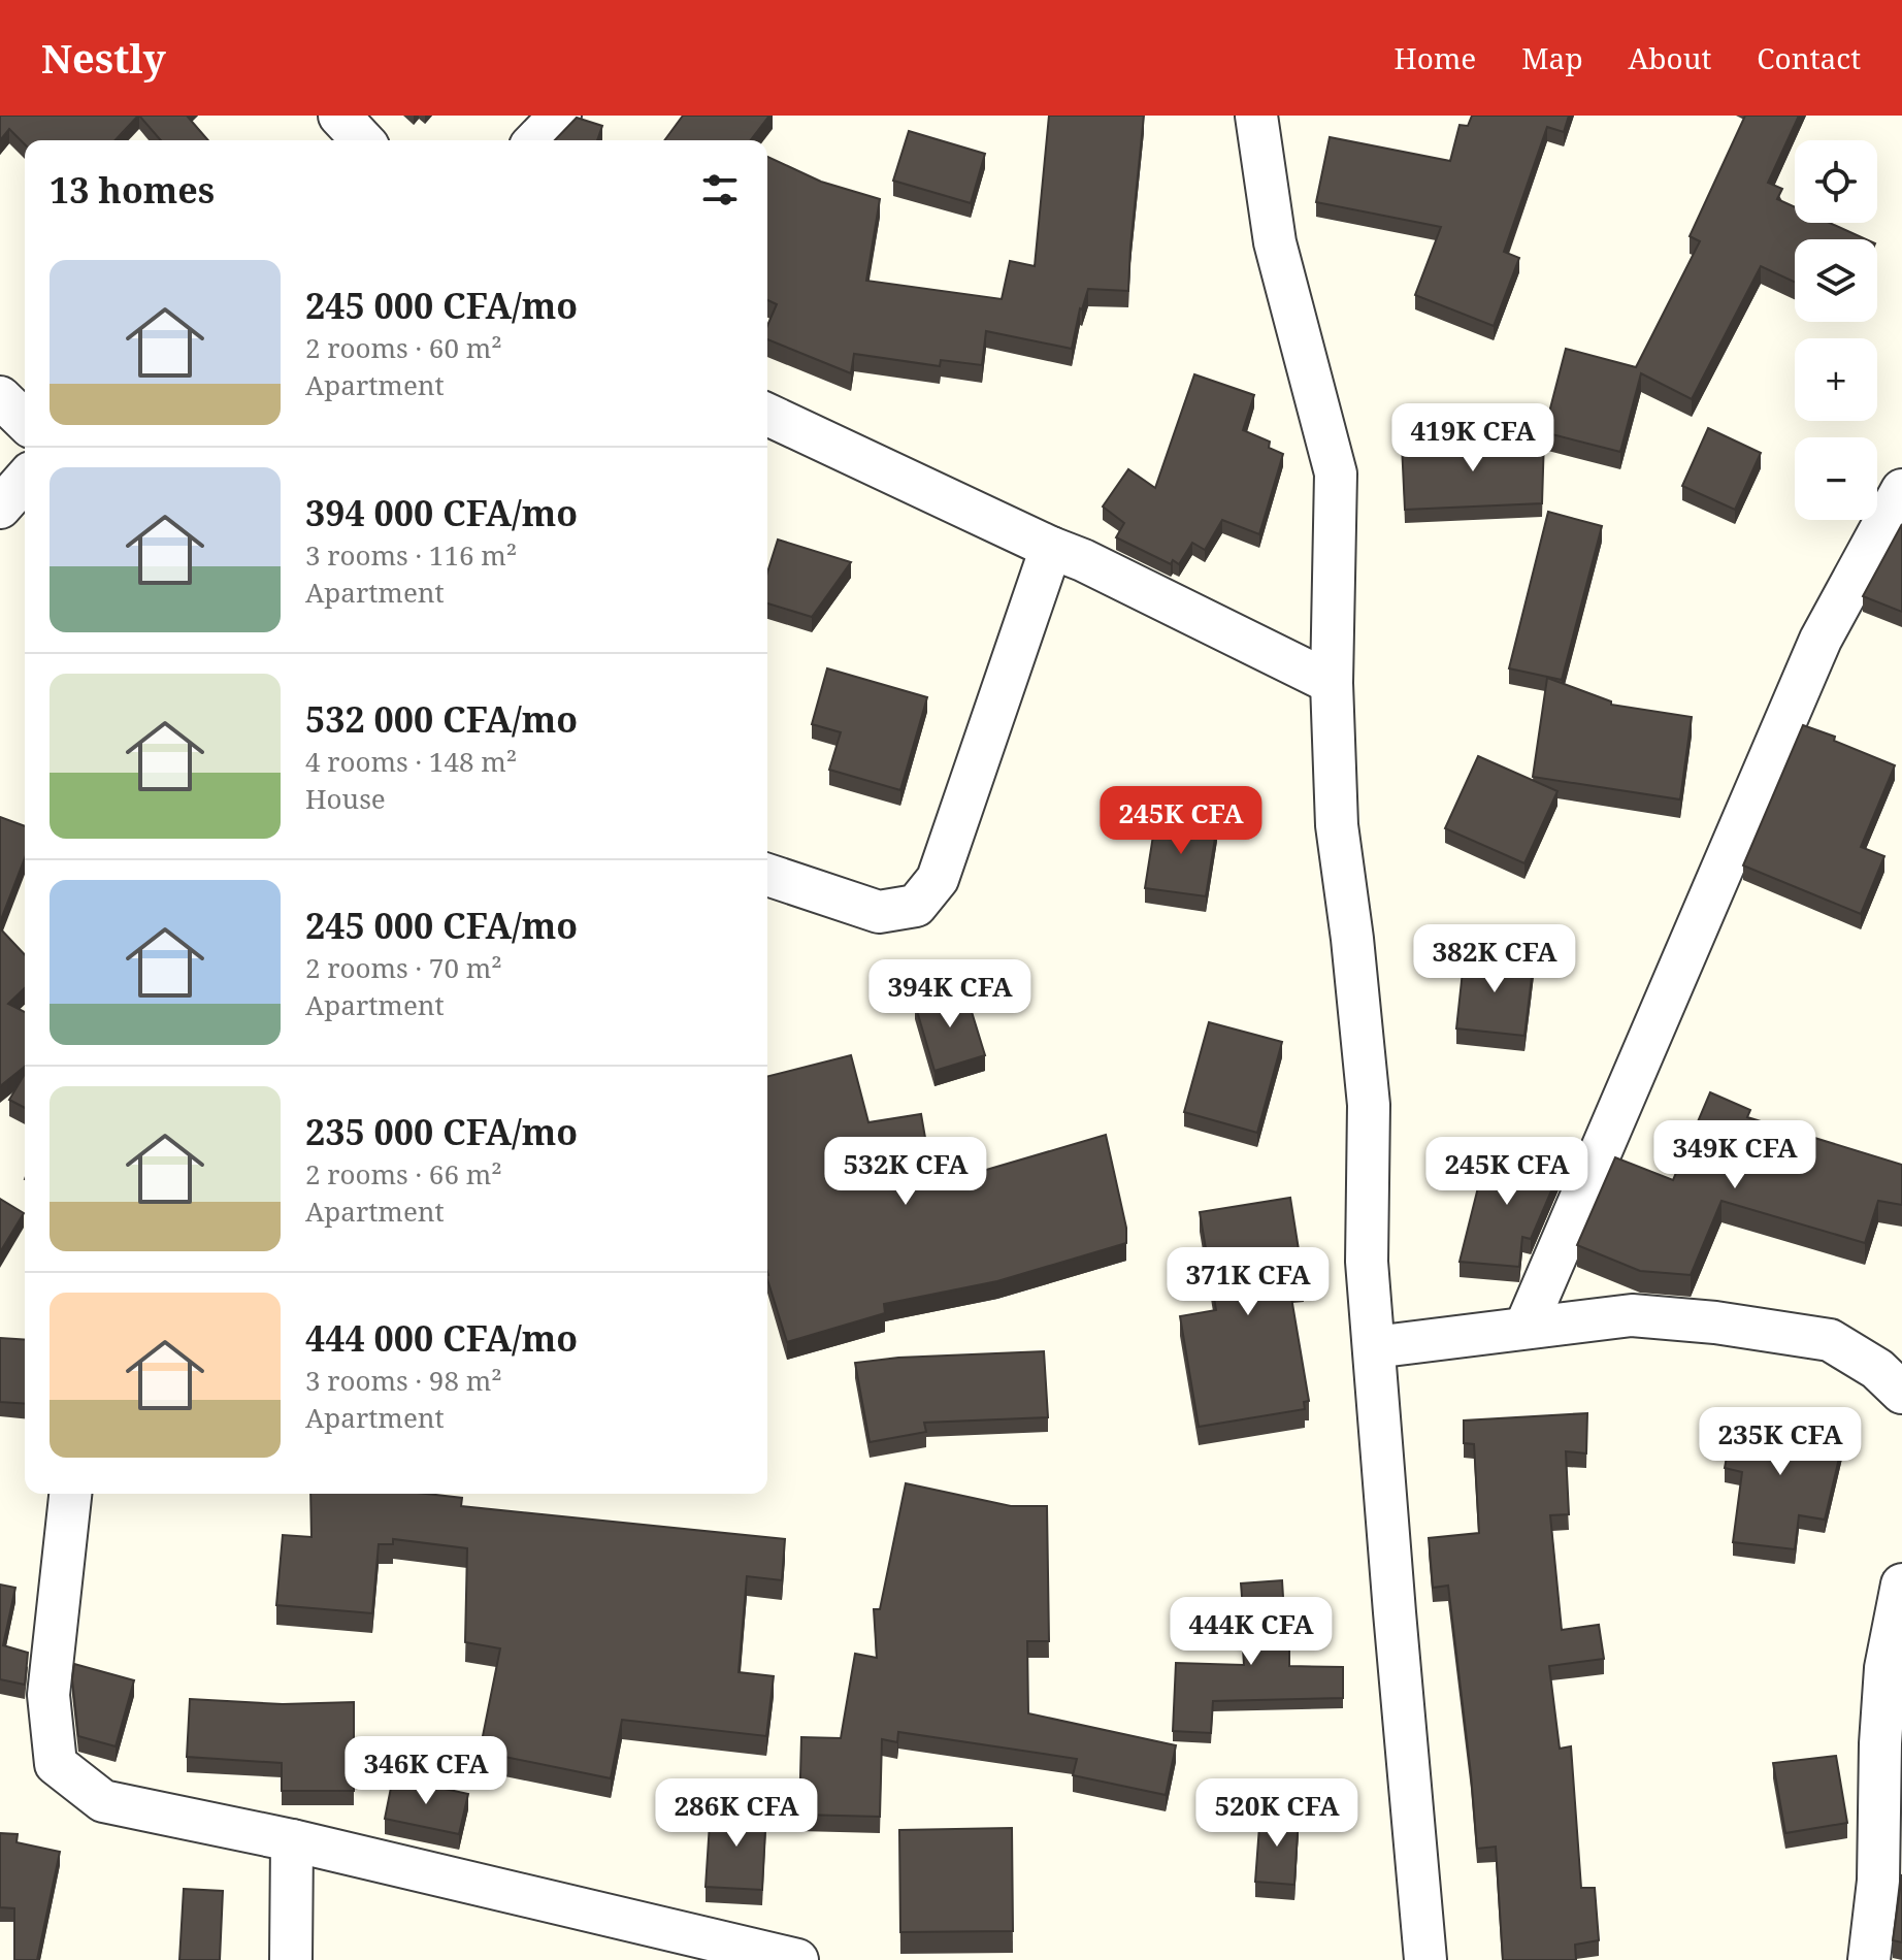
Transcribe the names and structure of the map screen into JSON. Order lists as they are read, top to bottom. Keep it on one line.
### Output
{"page":{"header":"Nestly","nav":["Home","Map","About","Contact"],"map_buttons":["+","−"],"heading":"13 homes","list":[{"name":"245 000 CFA/mo","note":"2 rooms · 60 m² · Apartment"},{"name":"394 000 CFA/mo","note":"3 rooms · 116 m² · Apartment"},{"name":"532 000 CFA/mo","note":"4 rooms · 148 m² · House"},{"name":"245 000 CFA/mo","note":"2 rooms · 70 m² · Apartment"},{"name":"235 000 CFA/mo","note":"2 rooms · 66 m² · Apartment"},{"name":"444 000 CFA/mo","note":"3 rooms · 98 m² · Apartment"}],"price":["419K CFA","245K CFA","382K CFA","394K CFA","349K CFA","532K CFA","245K CFA","371K CFA","235K CFA","444K CFA","346K CFA","286K CFA","520K CFA"]}}
